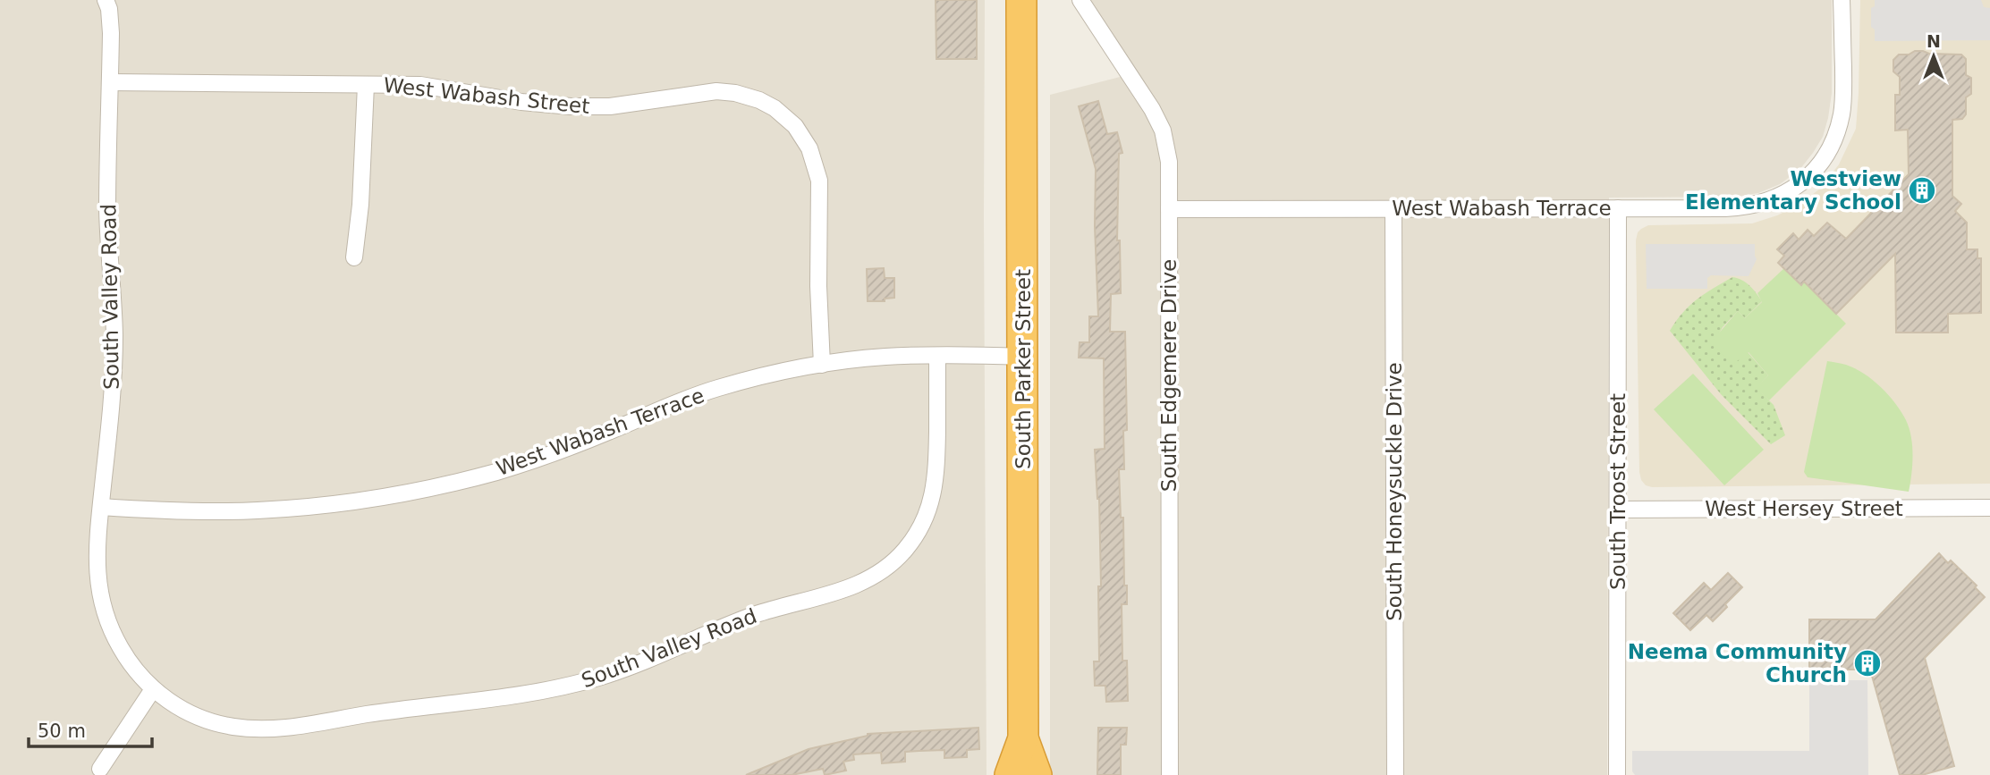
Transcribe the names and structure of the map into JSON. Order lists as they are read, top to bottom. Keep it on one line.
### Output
{"streets":{"highway":["South Parker Street"],"street":["West Wabash Street","West Wabash Terrace","South Valley Road","South Edgemere Drive","South Honeysuckle Drive","South Troost Street","West Hersey Street"]},"crossings":[["West Wabash Street","West Wabash Terrace"],["West Wabash Street","South Valley Road"],["West Wabash Terrace","South Valley Road"],["West Wabash Terrace","South Parker Street"],["West Wabash Terrace","South Edgemere Drive"],["West Wabash Terrace","South Honeysuckle Drive"],["West Wabash Terrace","South Troost Street"],["South Troost Street","West Hersey Street"]],"places":{"building":["Westview Elementary School","Neema Community Church"]},"scale_bar":"50 m","north":"top"}
